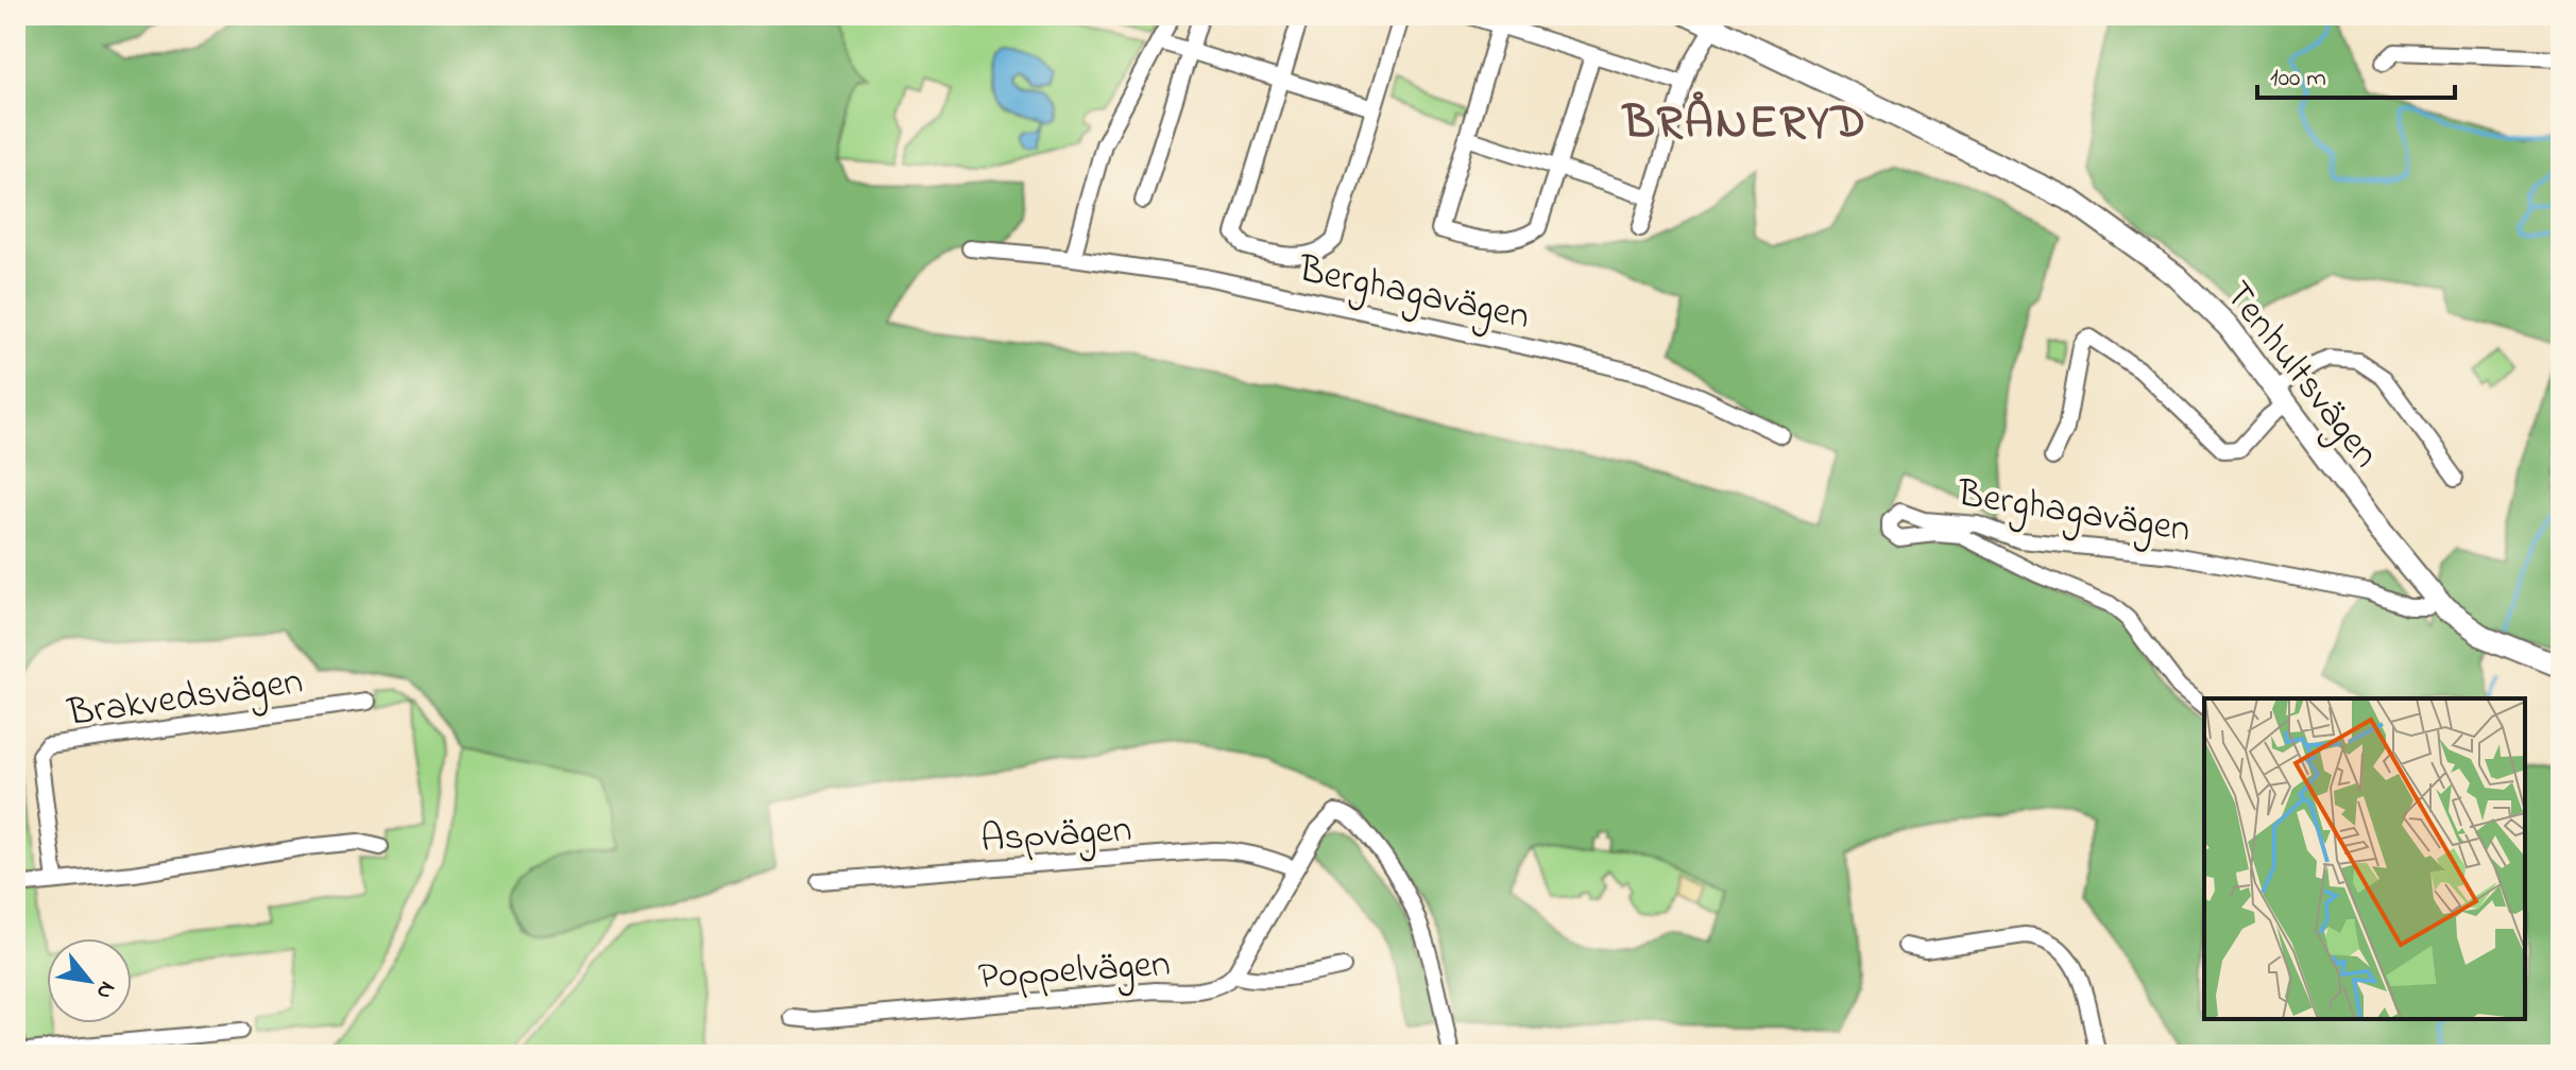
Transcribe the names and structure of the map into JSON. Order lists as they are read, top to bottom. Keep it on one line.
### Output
{"streets":{"street":["Berghagavägen","Tenhultsvägen","Brakvedsvägen","Aspvägen","Poppelvägen"]},"crossings":[["Berghagavägen","Tenhultsvägen"]],"districts":["BRÅNERYD"],"scale_bar":"100 m","north":"bottom right"}
